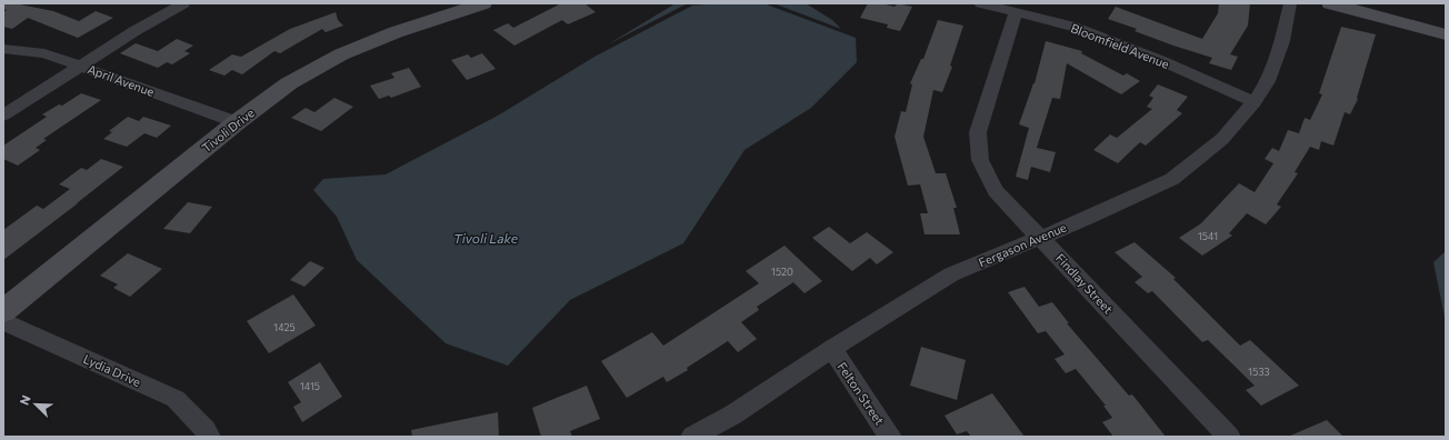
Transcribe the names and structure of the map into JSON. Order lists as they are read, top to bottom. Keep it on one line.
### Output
{"streets":{"street":["Bloomfield Avenue","April Avenue","Tivoli Drive","Fergason Avenue","Findlay Street","Lydia Drive","Felton Street"]},"crossings":[["Bloomfield Avenue","Fergason Avenue"],["Bloomfield Avenue","Findlay Street"],["April Avenue","Tivoli Drive"],["Fergason Avenue","Findlay Street"],["Fergason Avenue","Felton Street"]],"water":["Tivoli Lake"],"house_numbers":["1541","1520","1425","1533","1415"],"north":"top left"}
